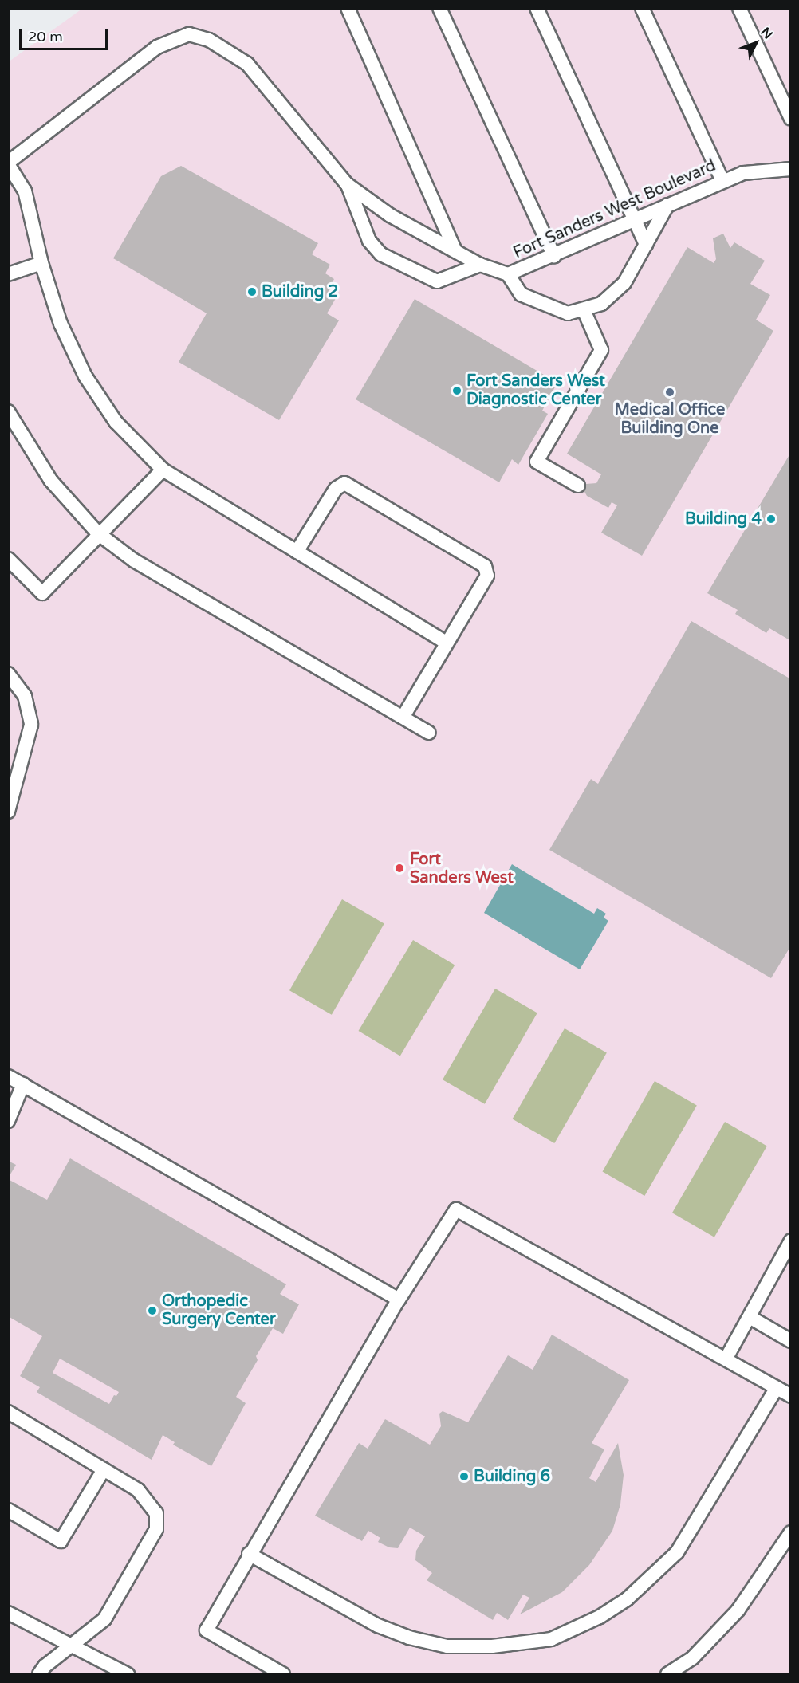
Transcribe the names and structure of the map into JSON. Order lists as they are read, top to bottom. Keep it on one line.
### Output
{"streets":{"lane":["Fort Sanders West Boulevard"]},"places":["Building 2","Fort Sanders West Diagnostic Center","Medical Office Building One","Building 4","Fort Sanders West","Orthopedic Surgery Center","Building 6"],"scale_bar":"20 m","north":"top right"}
